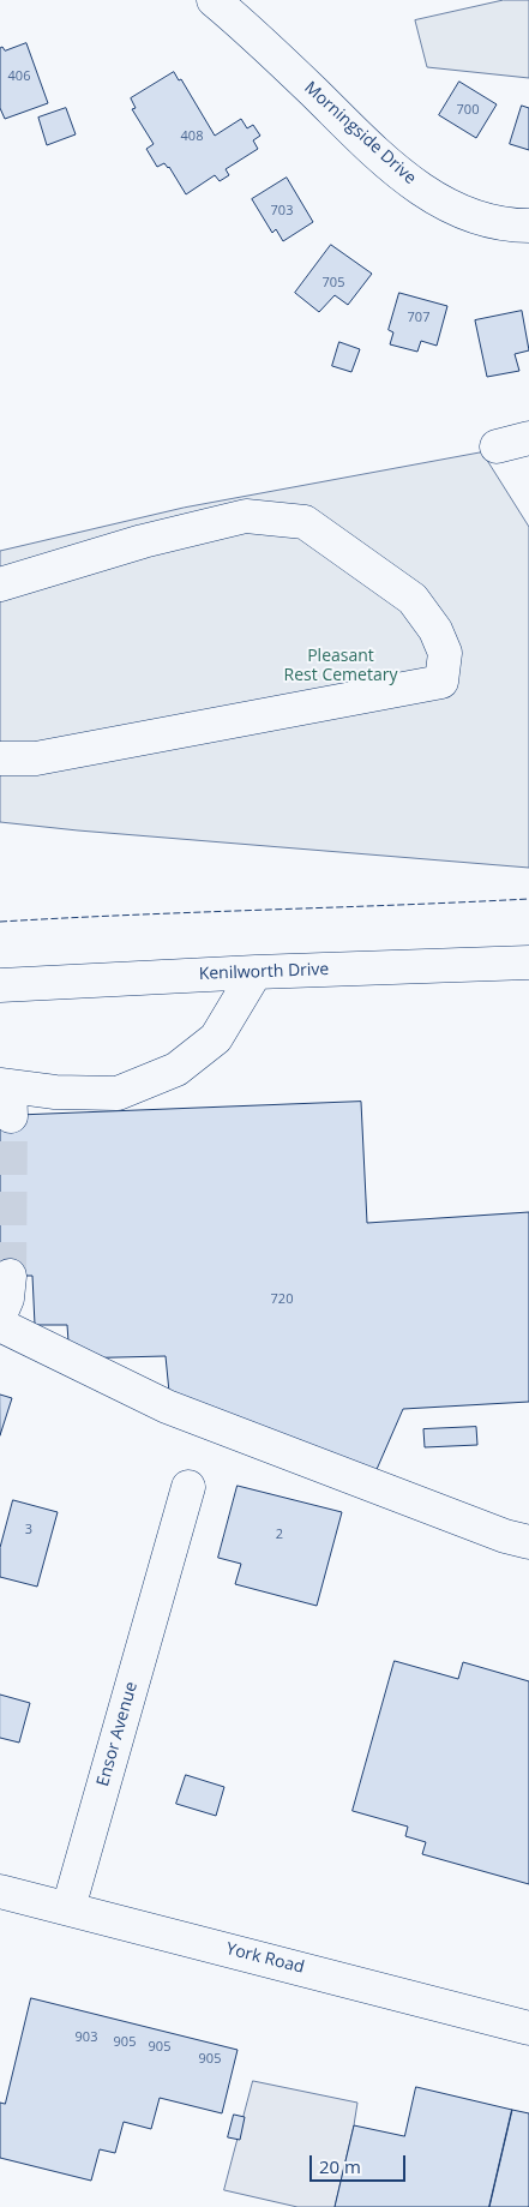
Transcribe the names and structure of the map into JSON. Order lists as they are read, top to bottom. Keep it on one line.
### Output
{"streets":{"street":["Morningside Drive","Kenilworth Drive","Ensor Avenue","York Road"]},"crossings":[["Ensor Avenue","York Road"]],"parks":["Pleasant Rest Cemetary"],"house_numbers":["406","700","408","703","705","707","720","3","2","903","905","905","905"],"scale_bar":"20 m"}
